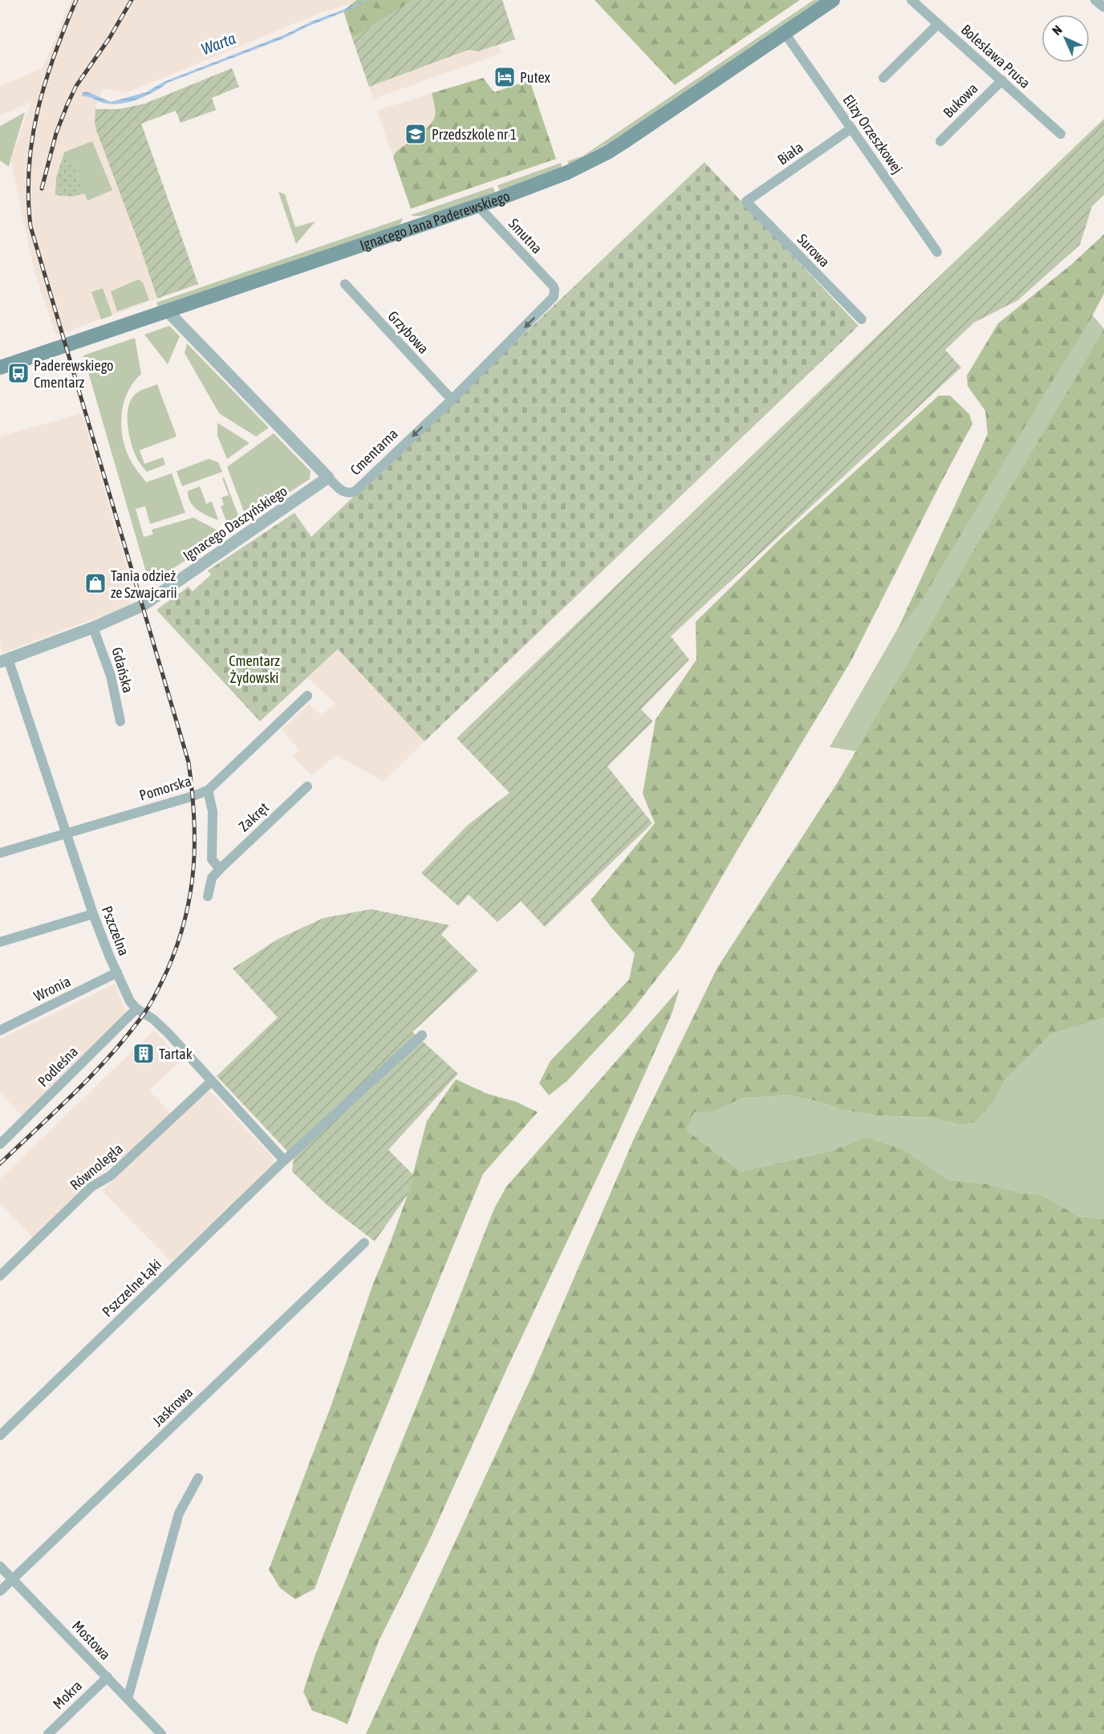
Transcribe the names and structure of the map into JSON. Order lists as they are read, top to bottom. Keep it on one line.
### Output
{"streets":{"main road":["Ignacego Jana Paderewskiego"],"street":["Bolesława Prusa","Bukowa","Elizy Orzeszkowej","Biała","Smutna","Surowa","Grzybowa","Cmentarna","Ignacego Daszyńskiego","Gdańska","Pomorska","Zakręt","Pszczelna","Wronia","Podleśna","Równoległa","Pszczelne Łąki","Jaskrowa","Mostowa","Mokra"]},"crossings":[["Bolesława Prusa","Bukowa"],["Elizy Orzeszkowej","Biała"],["Elizy Orzeszkowej","Ignacego Jana Paderewskiego"],["Biała","Surowa"],["Ignacego Jana Paderewskiego","Smutna"],["Ignacego Jana Paderewskiego","Cmentarna"],["Smutna","Cmentarna"],["Grzybowa","Cmentarna"],["Cmentarna","Ignacego Daszyńskiego"],["Ignacego Daszyńskiego","Gdańska"],["Ignacego Daszyńskiego","Pszczelna"],["Pomorska","Pszczelna"],["Pszczelna","Wronia"],["Pszczelna","Podleśna"],["Pszczelna","Równoległa"],["Pszczelna","Pszczelne Łąki"],["Jaskrowa","Mostowa"],["Mostowa","Mokra"]],"one_way":["Cmentarna"],"water":["Warta"],"parks":["Cmentarz Żydowski"],"places":{"hotel":["Putex"],"school or university":["Przedszkole nr 1"],"bus stop":["Paderewskiego Cmentarz"],"shop":["Tania odzież ze Szwajcarii"],"building":["Tartak"]},"north":"top left"}
